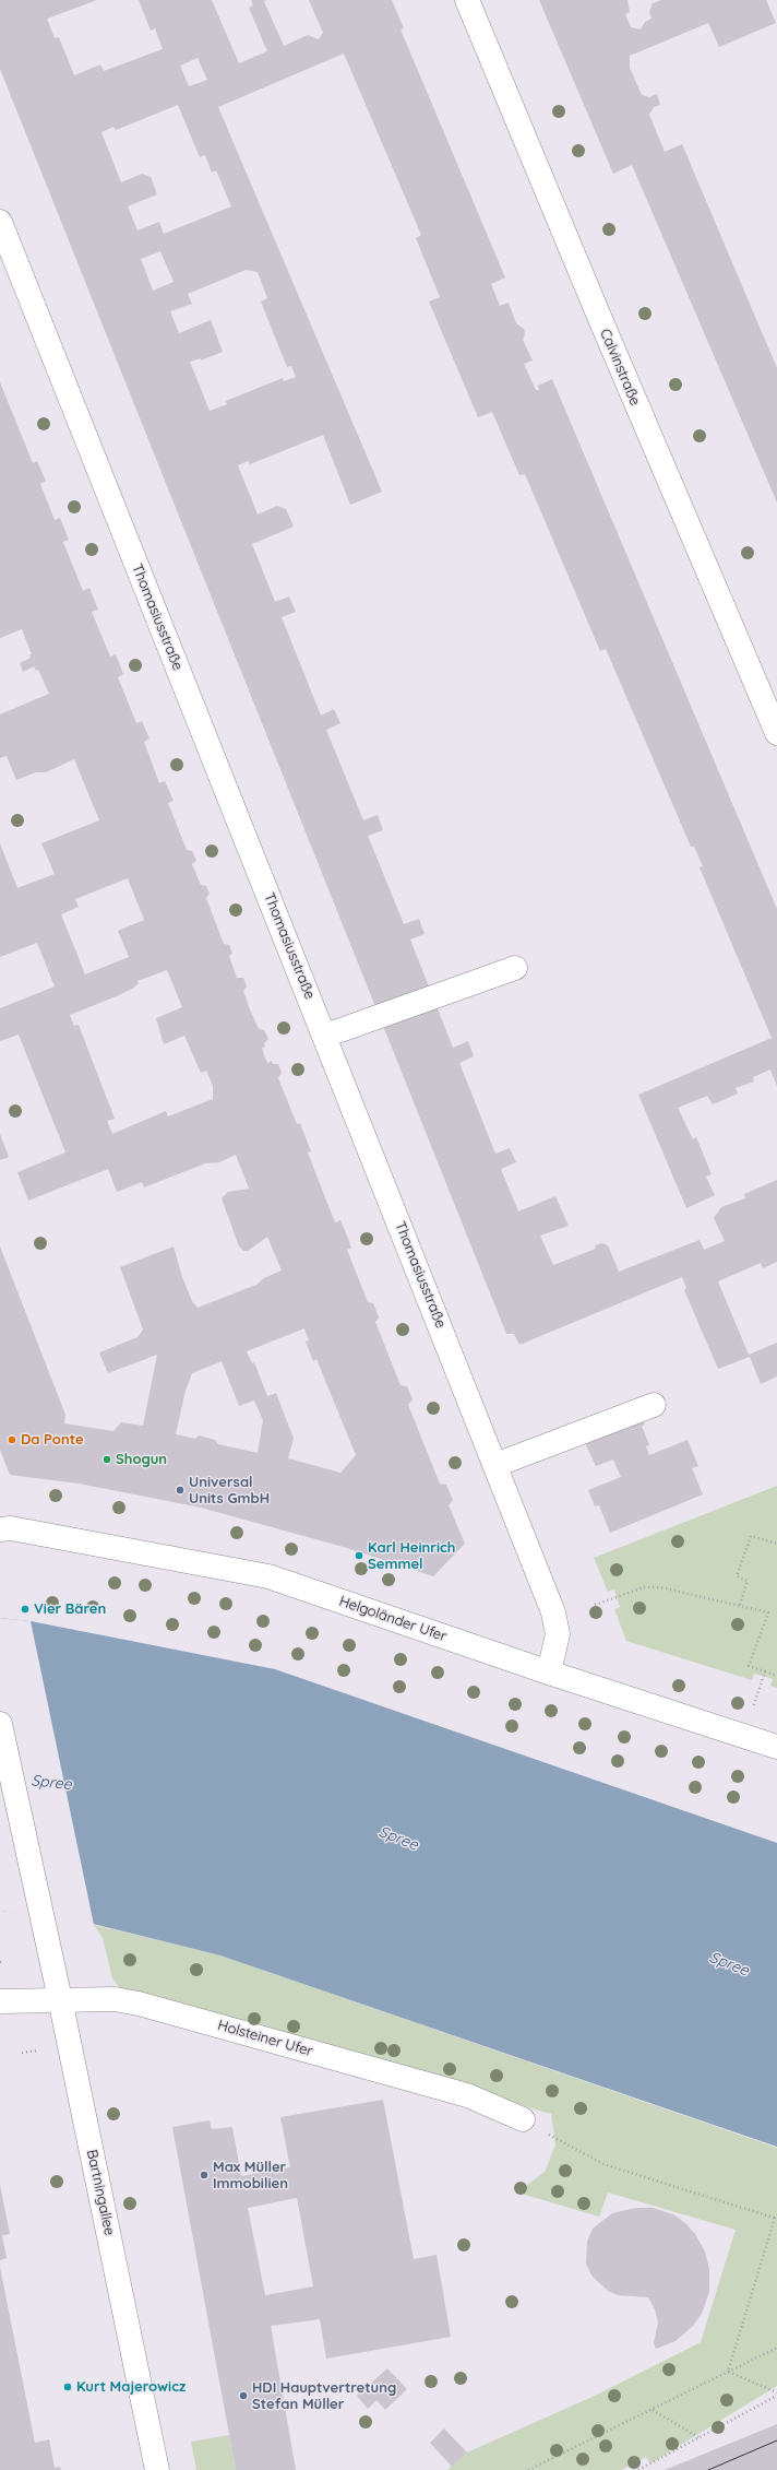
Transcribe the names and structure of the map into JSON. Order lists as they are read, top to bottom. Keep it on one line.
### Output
{"streets":{"street":["Calvinstraße","Thomasiusstraße","Helgoländer Ufer","Holsteiner Ufer","Bartningallee"]},"crossings":[["Thomasiusstraße","Helgoländer Ufer"],["Holsteiner Ufer","Bartningallee"]],"water":["Spree"],"places":["Da Ponte","Shogun","Universal Units GmbH","Karl Heinrich Semmel","Vier Bären","Max Müller Immobilien","Kurt Majerowicz","HDI Hauptvertretung Stefan Müller"]}
